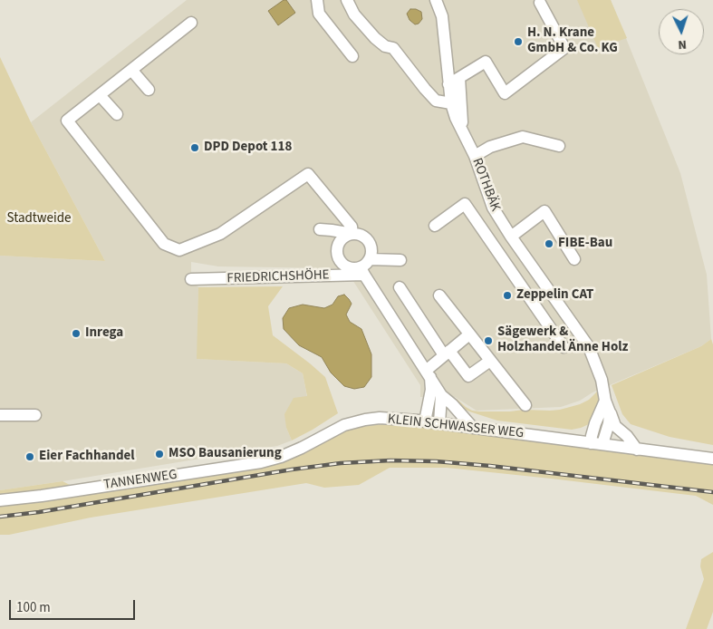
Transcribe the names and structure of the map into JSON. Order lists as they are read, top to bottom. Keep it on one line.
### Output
{"streets":{"street":["ROTHBÄK","FRIEDRICHSHÖHE","KLEIN SCHWASSER WEG","TANNENWEG"]},"crossings":[["ROTHBÄK","KLEIN SCHWASSER WEG"],["KLEIN SCHWASSER WEG","TANNENWEG"]],"parks":["Stadtweide"],"places":["H. N. Krane GmbH & Co. KG","DPD Depot 118","FIBE-Bau","Zeppelin CAT","Inrega","Sägewerk & Holzhandel Änne Holz","MSO Bausanierung","Eier Fachhandel"],"scale_bar":"100 m","north":"bottom"}
